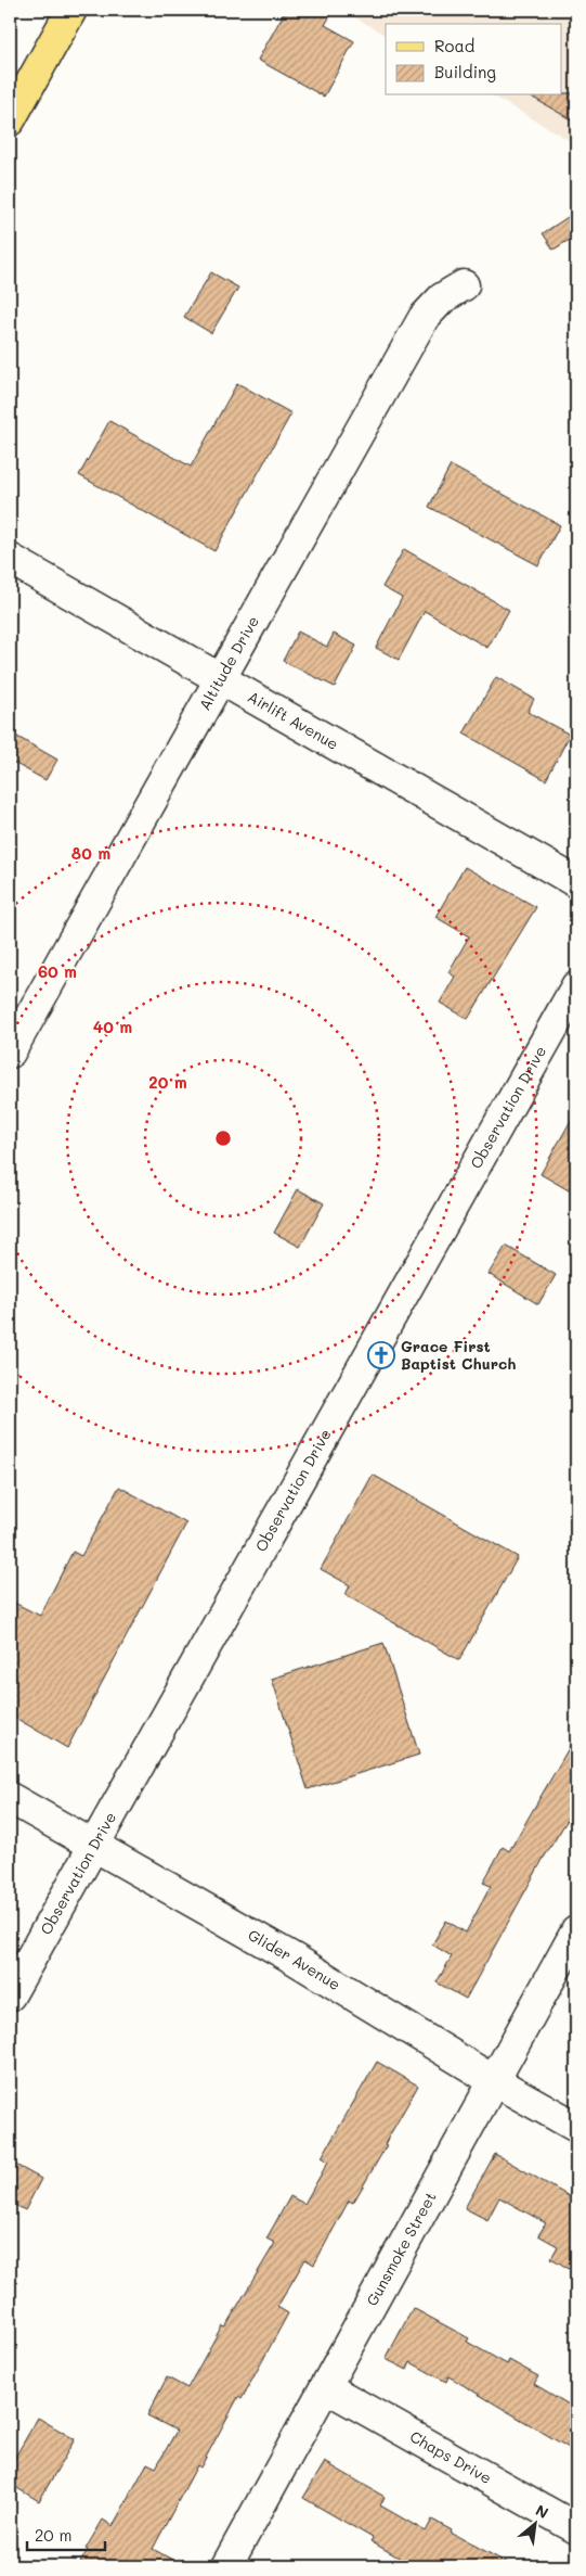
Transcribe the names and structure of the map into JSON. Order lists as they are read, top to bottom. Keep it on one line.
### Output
{"streets":{"street":["Altitude Drive","Airlift Avenue","Observation Drive","Glider Avenue","Gunsmoke Street","Chaps Drive"]},"crossings":[["Altitude Drive","Airlift Avenue"],["Observation Drive","Glider Avenue"],["Glider Avenue","Gunsmoke Street"],["Gunsmoke Street","Chaps Drive"]],"places":{"church":["Grace First Baptist Church"]},"legend":["Road","Building"],"scale_bar":"20 m","north":"top right","rings":["80 m","60 m","40 m","20 m"]}
